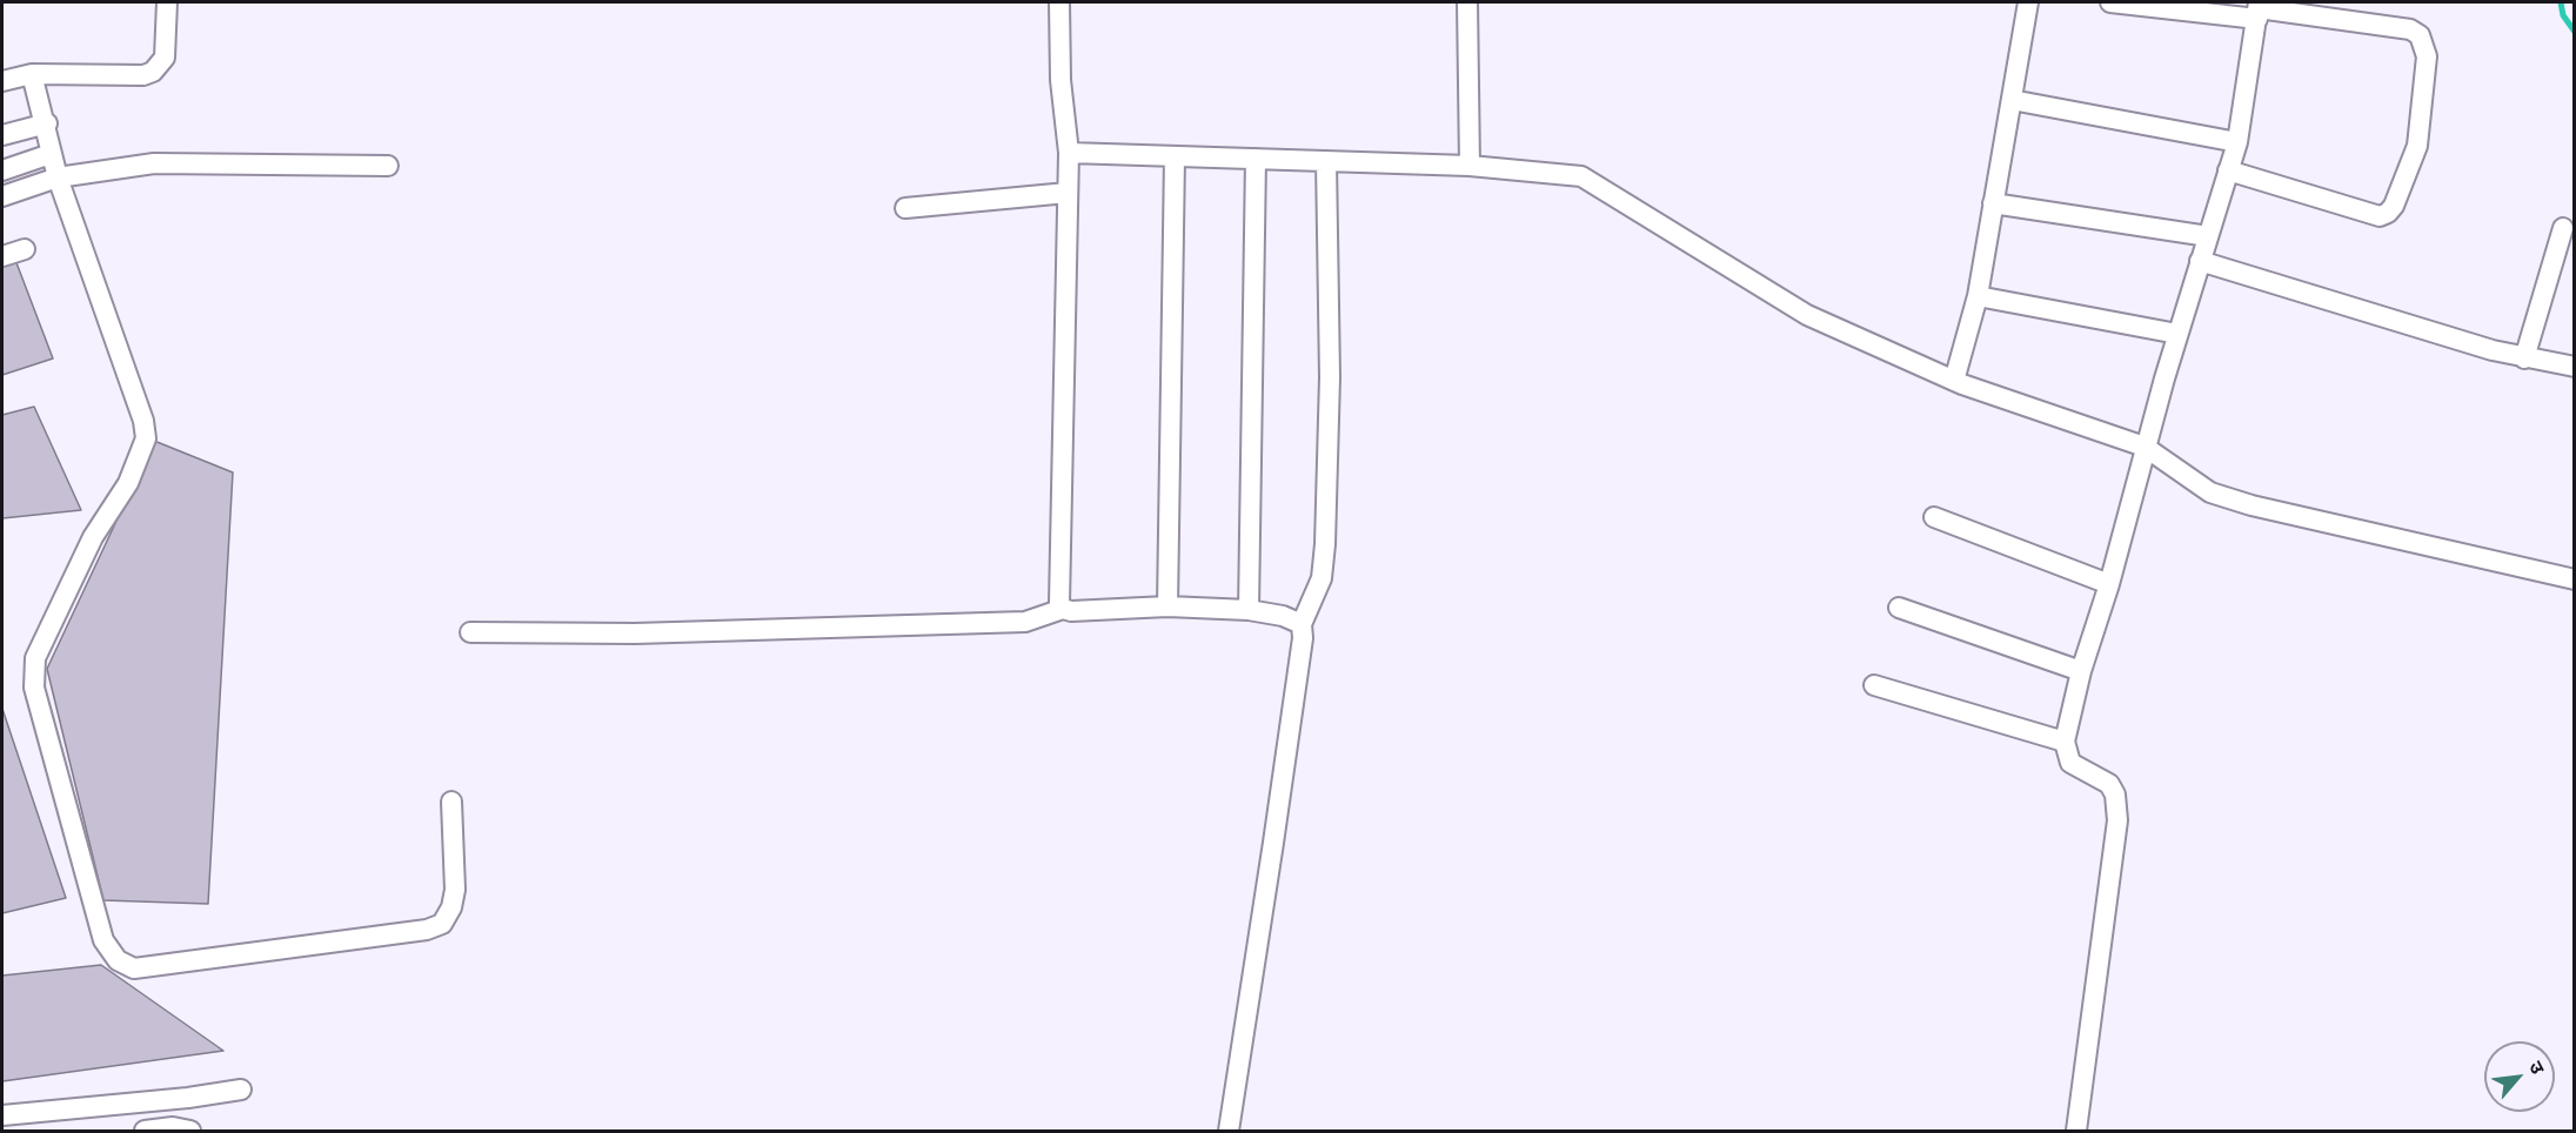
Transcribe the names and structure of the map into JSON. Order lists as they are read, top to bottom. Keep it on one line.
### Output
{"north":"top right"}
